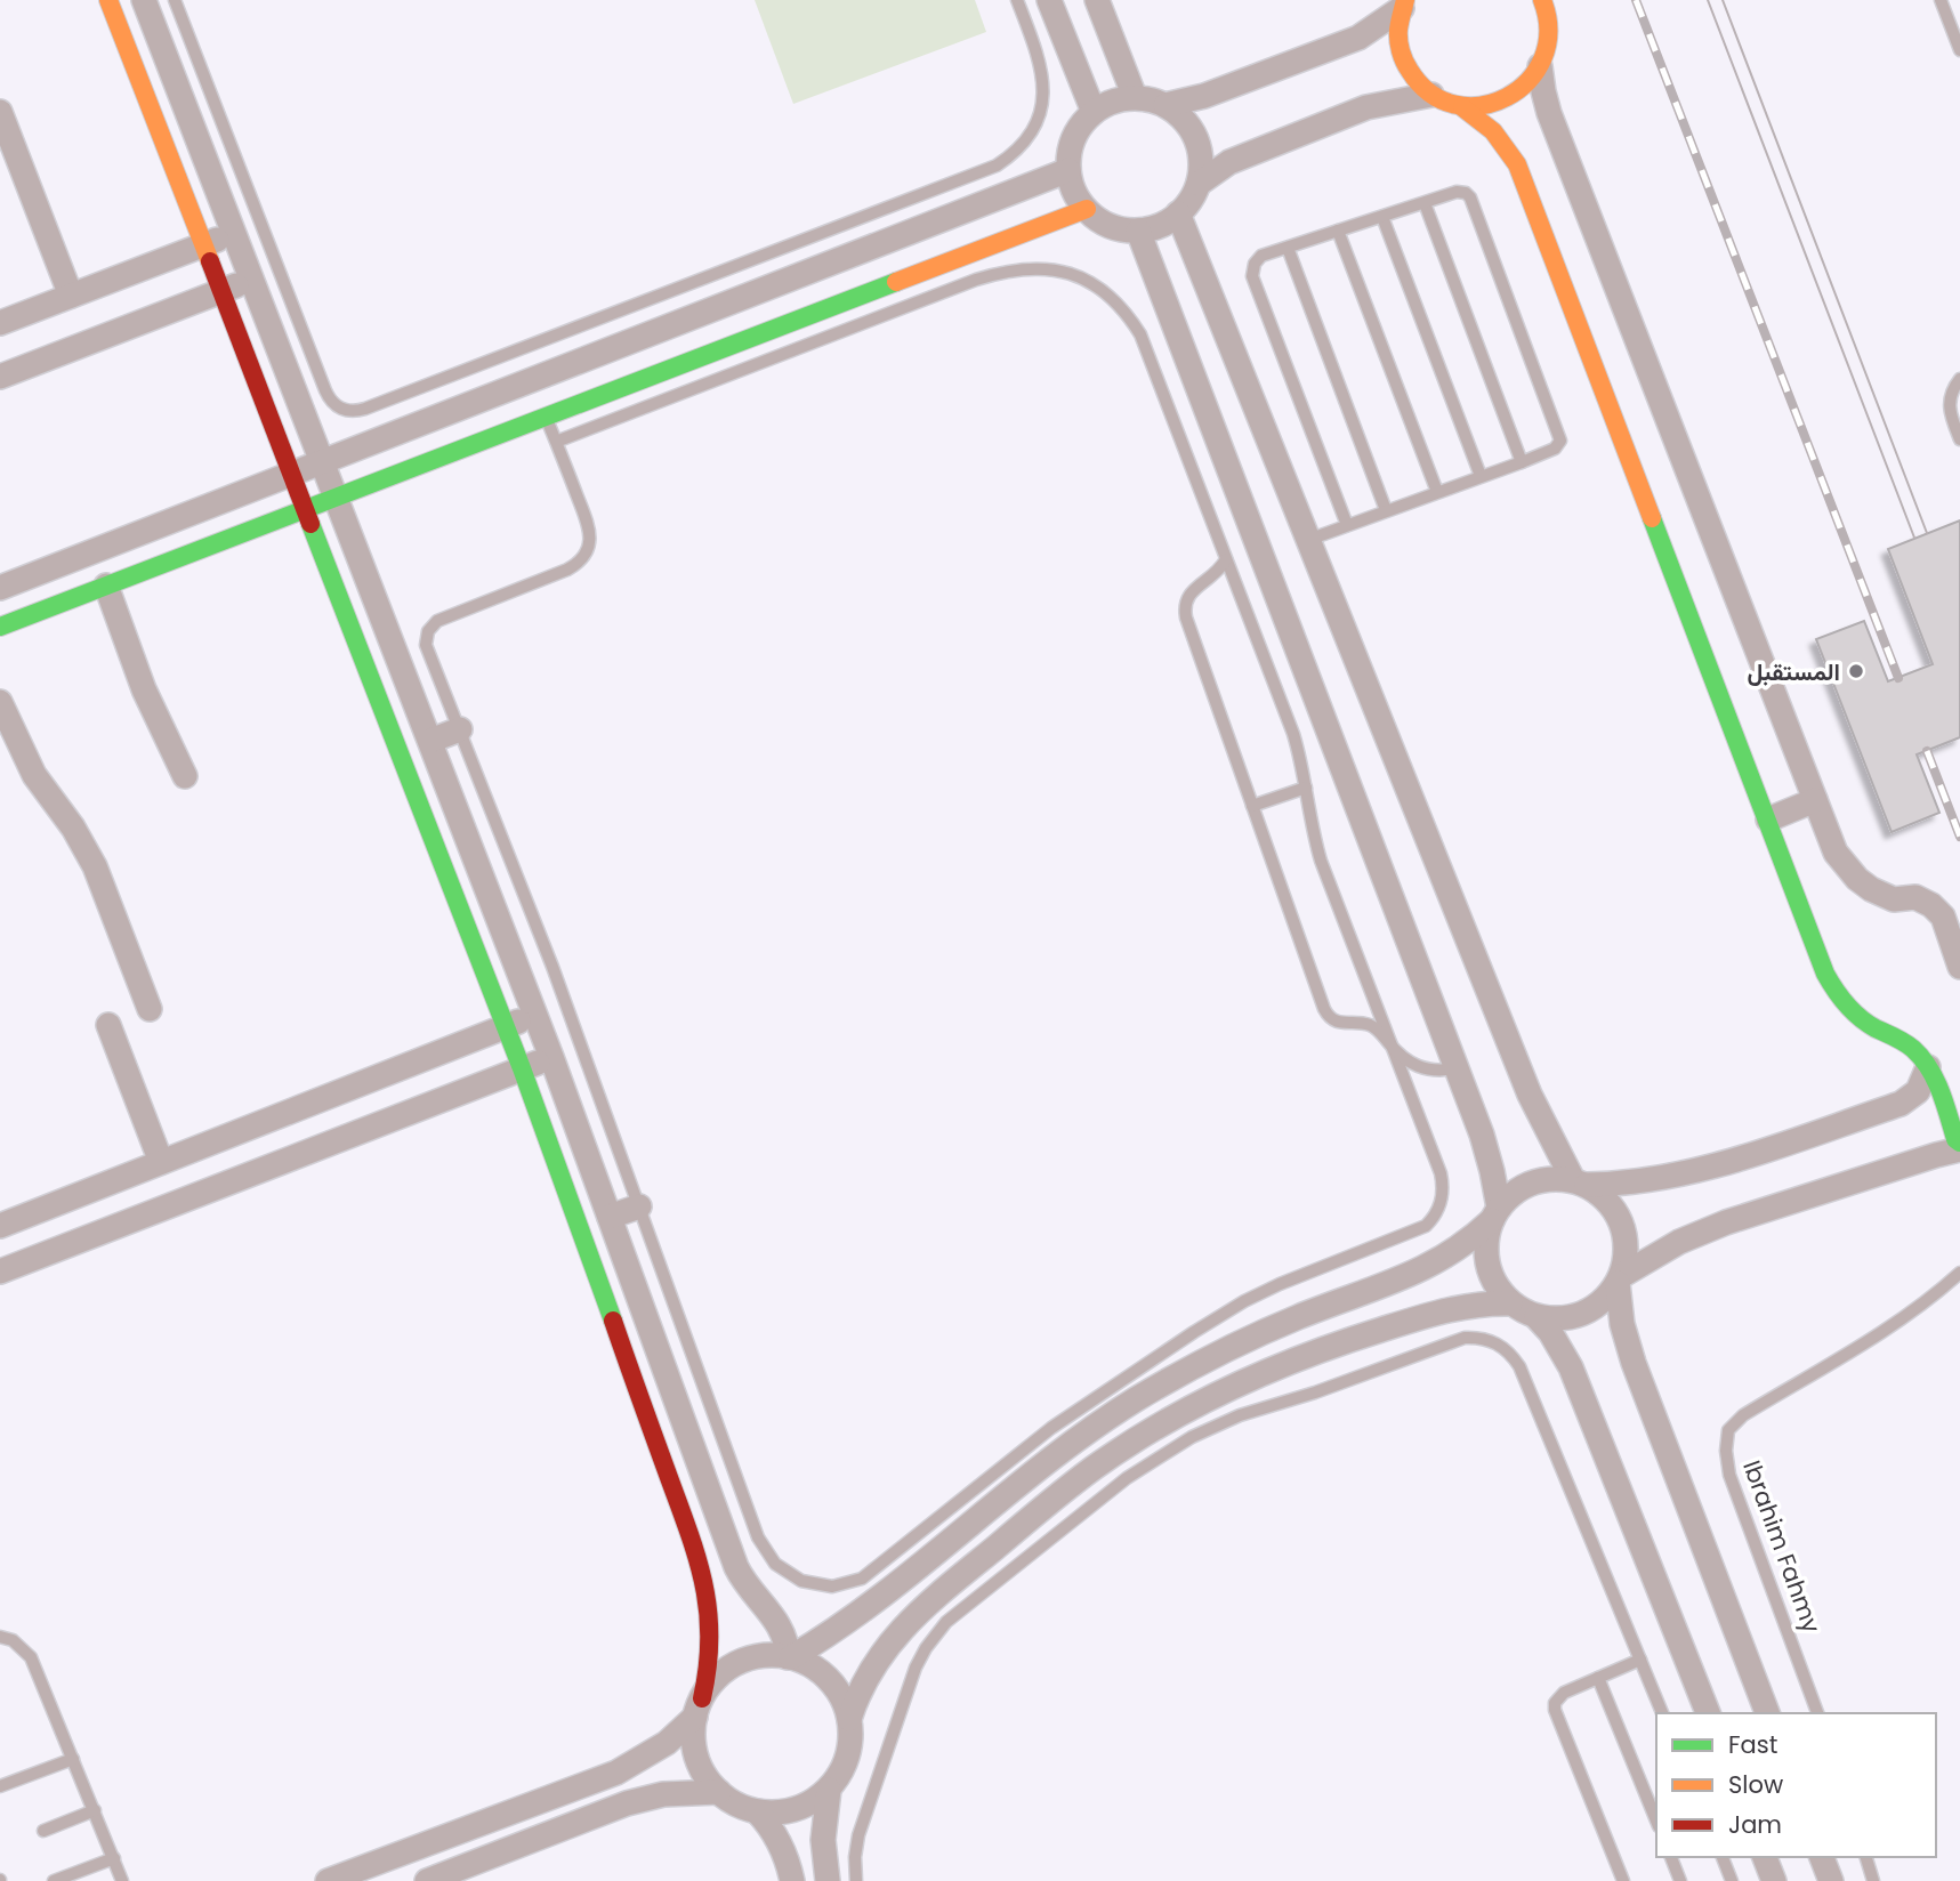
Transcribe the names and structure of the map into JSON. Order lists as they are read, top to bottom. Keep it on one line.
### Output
{"streets":{"lane":["Ibrahim Fahmy"]},"places":["المستقبل"],"legend":["Fast","Slow","Jam"]}
